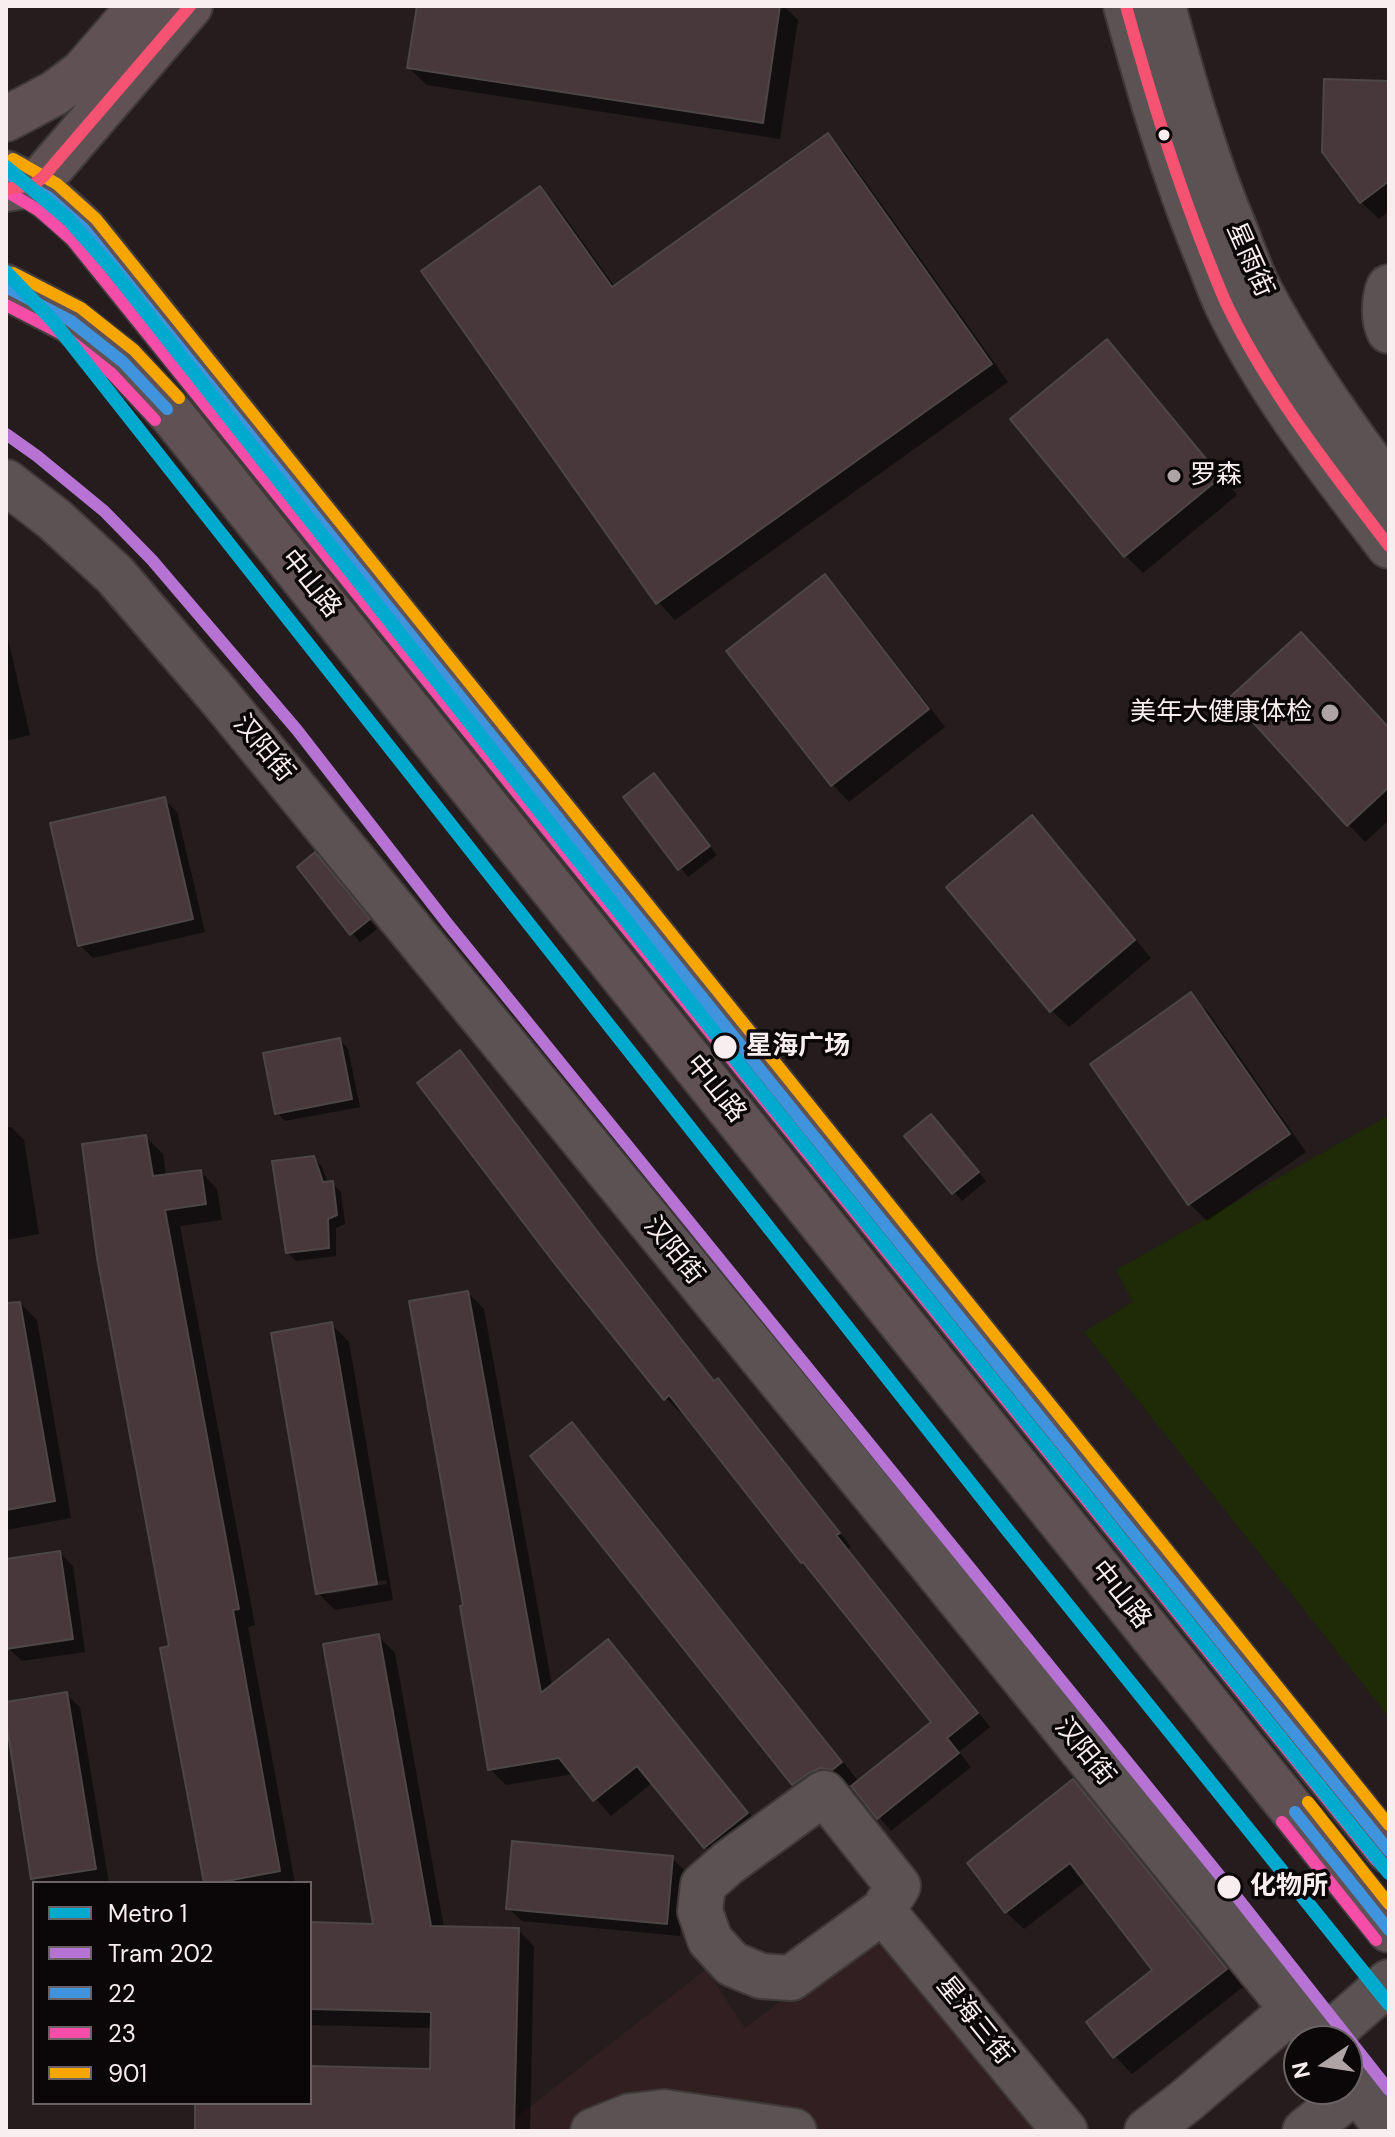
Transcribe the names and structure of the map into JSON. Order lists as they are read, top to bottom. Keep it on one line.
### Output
{"streets":{"highway":["中山路"],"street":["星雨街","汉阳街","星海三街"]},"places":["罗森","美年大健康体检","星海广场","化物所"],"lines":["transit line 901","metro line 1","transit line 22","transit line 23","tram line 202"],"legend":["Metro 1","Tram 202","22","23","901"],"north":"left"}
